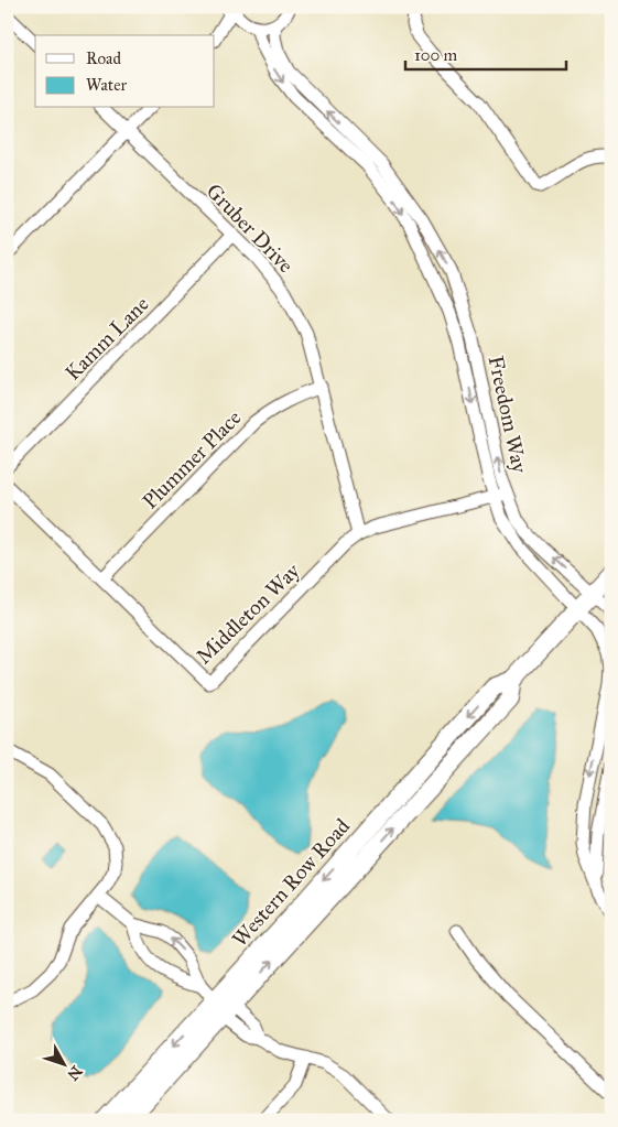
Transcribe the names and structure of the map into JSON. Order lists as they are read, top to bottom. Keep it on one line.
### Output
{"streets":{"street":["Gruber Drive","Kamm Lane","Freedom Way","Plummer Place","Middleton Way","Western Row Road"]},"crossings":[["Gruber Drive","Kamm Lane"],["Gruber Drive","Plummer Place"],["Gruber Drive","Middleton Way"],["Freedom Way","Middleton Way"],["Freedom Way","Western Row Road"],["Plummer Place","Middleton Way"]],"legend":["Road","Water"],"scale_bar":"100 m","north":"bottom right"}
